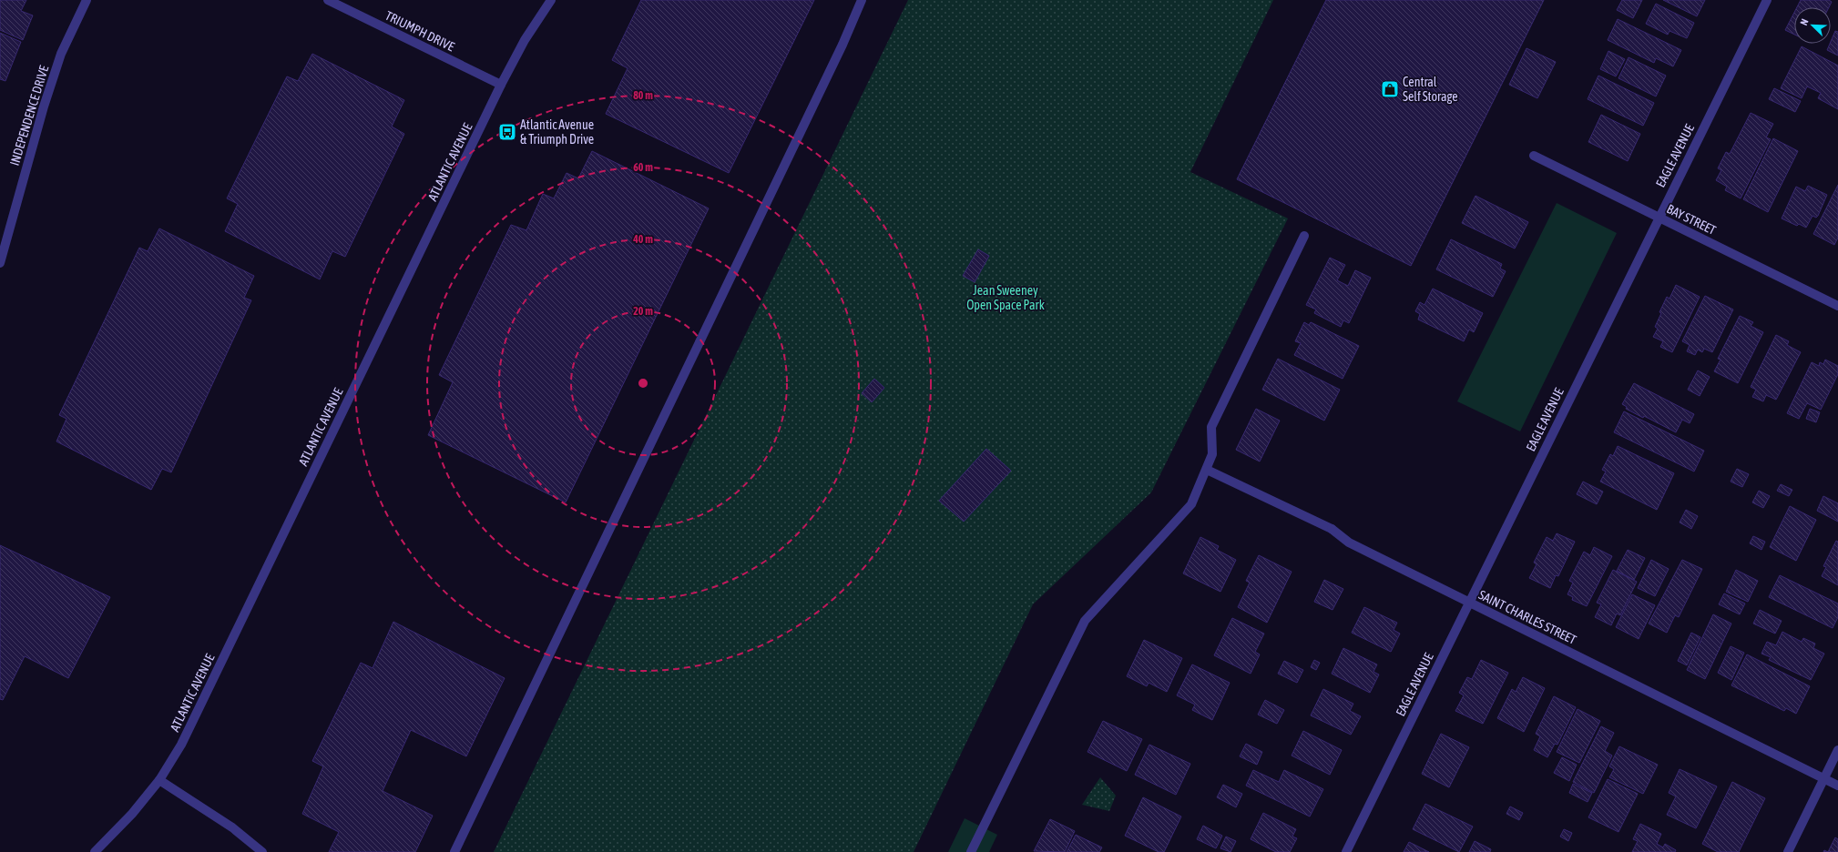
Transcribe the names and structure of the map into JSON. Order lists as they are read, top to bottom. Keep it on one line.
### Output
{"streets":{"street":["TRIUMPH DRIVE","INDEPENDENCE DRIVE","EAGLE AVENUE","ATLANTIC AVENUE","BAY STREET","SAINT CHARLES STREET"]},"crossings":[["TRIUMPH DRIVE","ATLANTIC AVENUE"],["EAGLE AVENUE","BAY STREET"],["EAGLE AVENUE","SAINT CHARLES STREET"]],"parks":["Jean Sweeney Open Space Park"],"places":{"shop":["Central Self Storage"],"bus stop":["Atlantic Avenue & Triumph Drive"]},"north":"top left","rings":["80 m","60 m","40 m","20 m"]}
